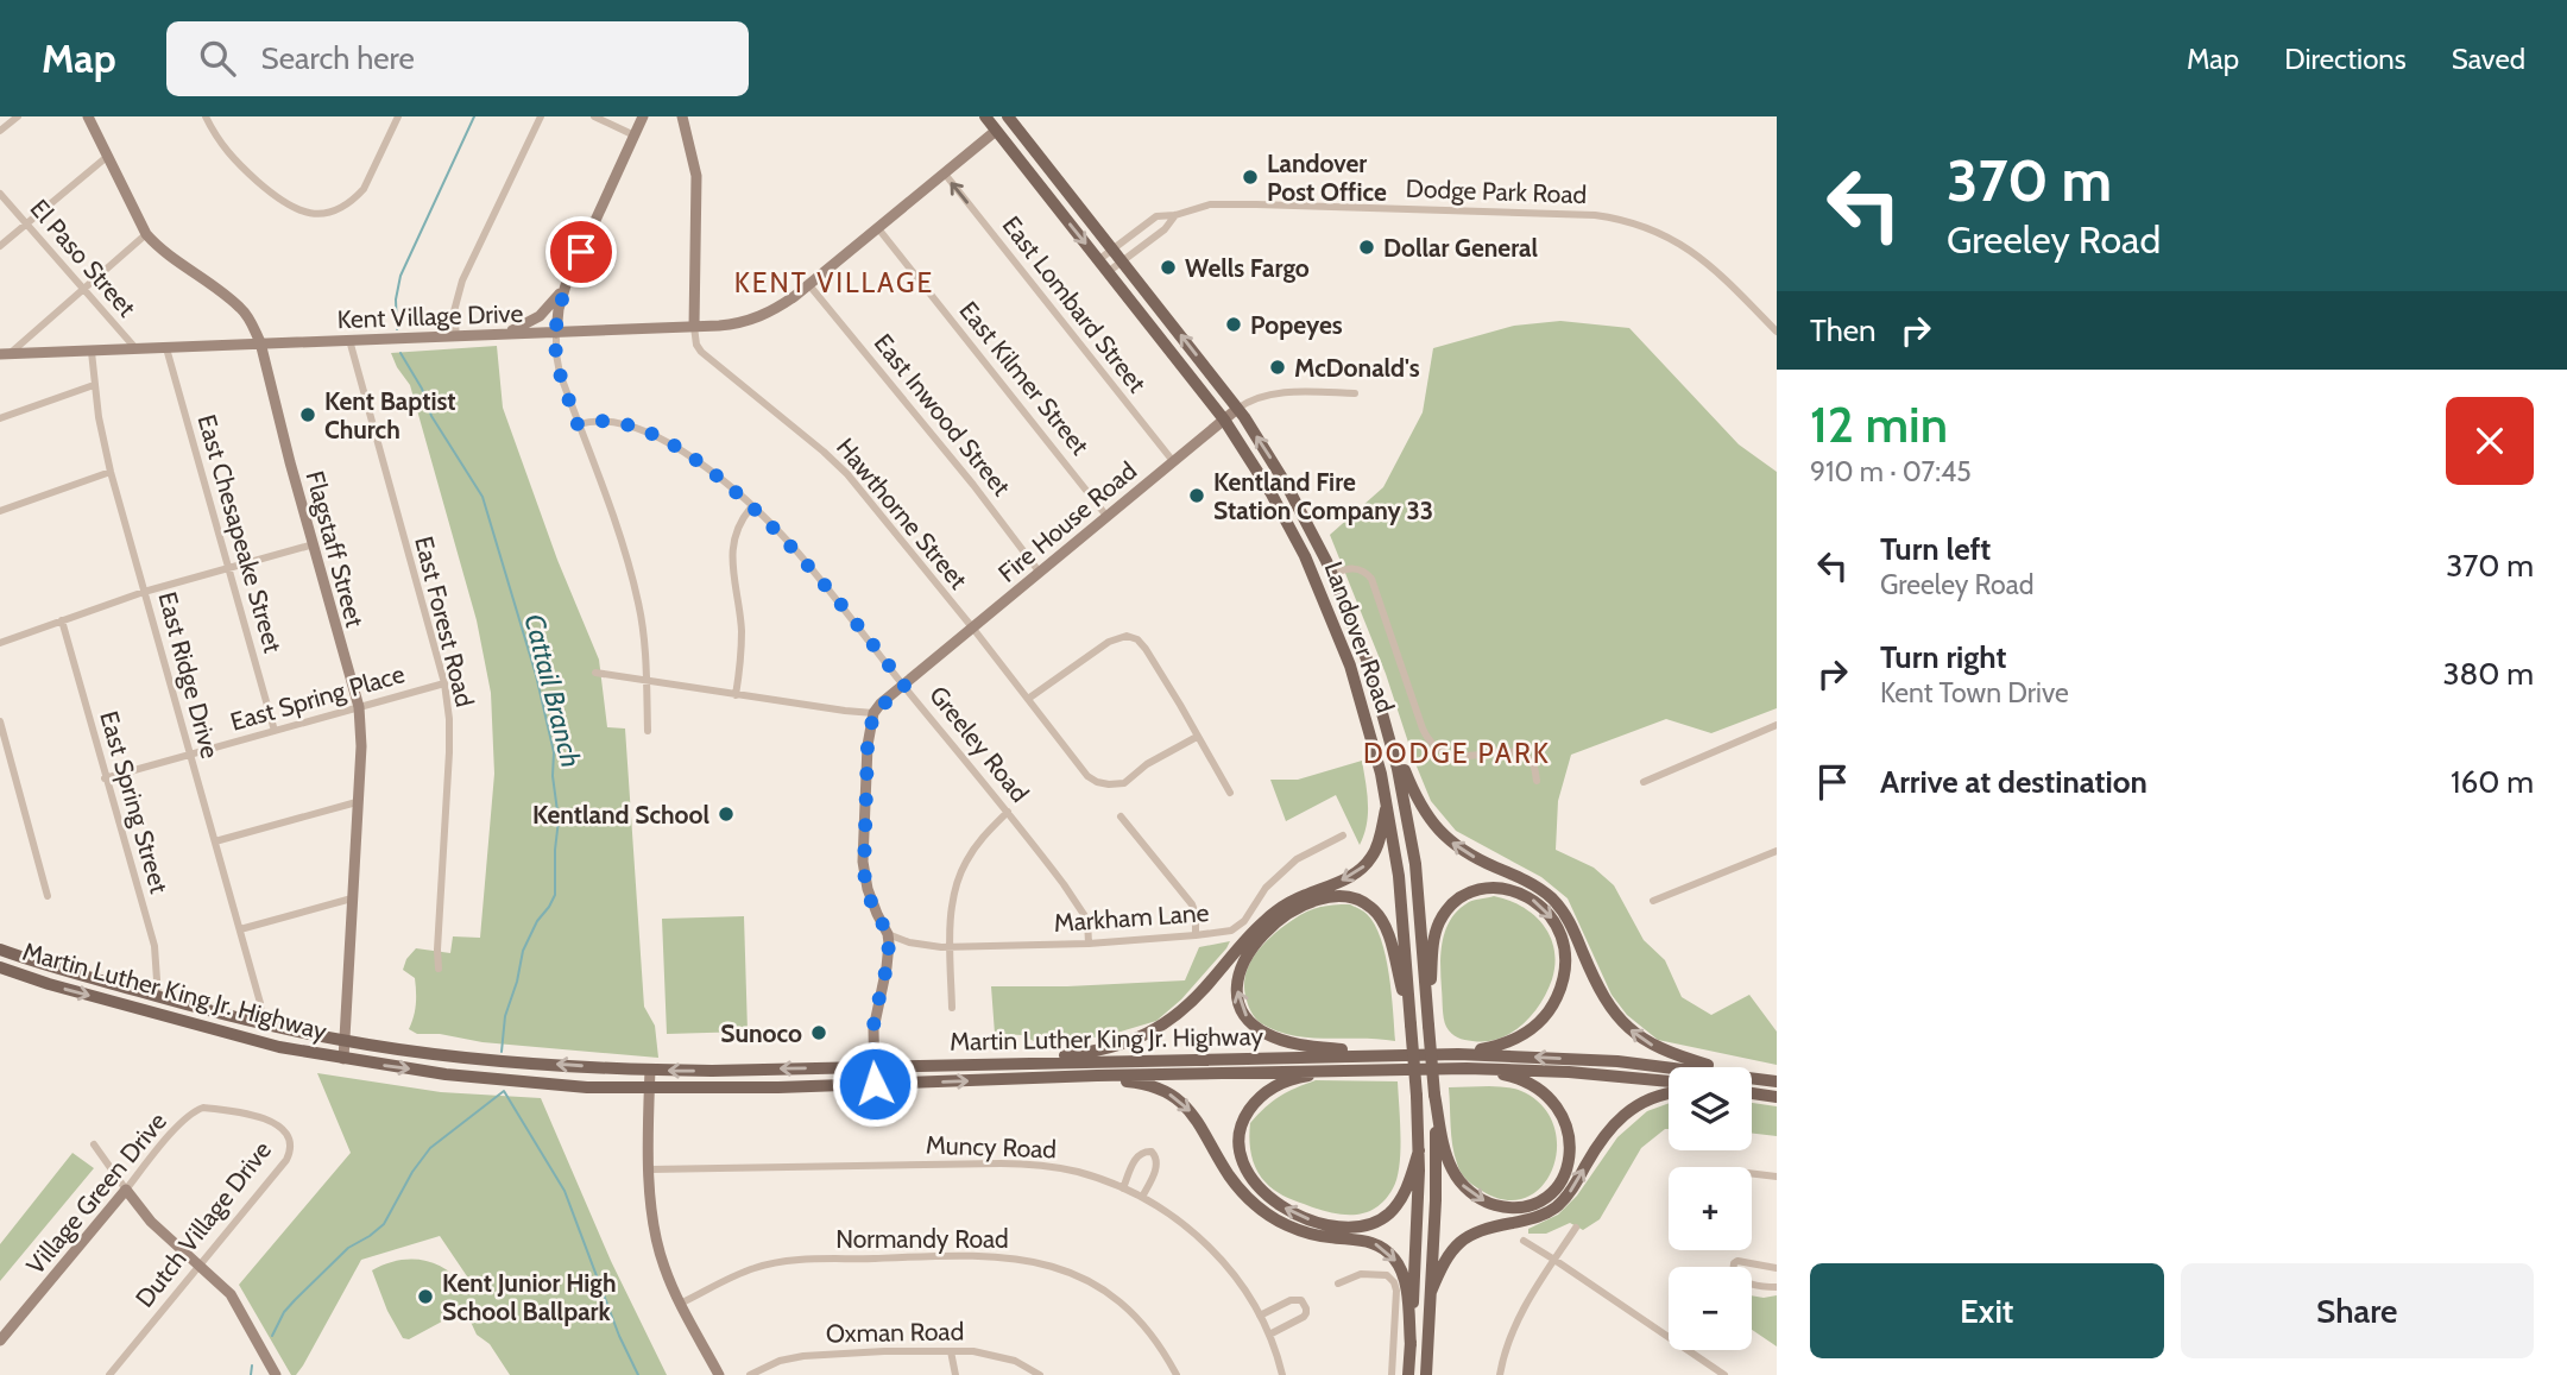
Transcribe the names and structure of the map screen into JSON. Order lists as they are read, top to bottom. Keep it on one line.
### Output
{"streets":{"main road":["Landover Road","Martin Luther King Jr. Highway"],"street":["Dodge Park Road","El Paso Street","East Lombard Street","Kent Village Drive","East Kilmer Street","East Inwood Street","Hawthorne Street","Fire House Road","East Chesapeake Street","Flagstaff Street","East Forest Road","East Ridge Drive","East Spring Place","Greeley Road","East Spring Street","Markham Lane","Muncy Road","Village Green Drive","Dutch Village Drive","Normandy Road","Oxman Road"]},"crossings":[["Dodge Park Road","Landover Road"],["El Paso Street","Kent Village Drive"],["East Lombard Street","Kent Village Drive"],["East Lombard Street","Fire House Road"],["Kent Village Drive","East Kilmer Street"],["Kent Village Drive","East Inwood Street"],["Kent Village Drive","Hawthorne Street"],["Kent Village Drive","East Chesapeake Street"],["Kent Village Drive","Flagstaff Street"],["Kent Village Drive","East Forest Road"],["Kent Village Drive","Landover Road"],["Kent Village Drive","East Ridge Drive"],["East Kilmer Street","Fire House Road"],["East Inwood Street","Fire House Road"],["Hawthorne Street","Fire House Road"],["Fire House Road","Landover Road"],["Fire House Road","Greeley Road"],["East Chesapeake Street","East Spring Place"],["Flagstaff Street","East Spring Place"],["Flagstaff Street","Martin Luther King Jr. Highway"],["East Forest Road","East Spring Place"],["East Ridge Drive","East Spring Place"],["East Ridge Drive","Martin Luther King Jr. Highway"],["East Spring Place","East Spring Street"],["Greeley Road","Markham Lane"],["East Spring Street","Martin Luther King Jr. Highway"],["Village Green Drive","Dutch Village Drive"]],"one_way":["East Lombard Street"],"districts":["KENT VILLAGE","DODGE PARK"],"water":["Cattail Branch"],"places":["Landover Post Office","Dollar General","Wells Fargo","Popeyes","McDonald's","Kent Baptist Church","Kentland Fire Station Company 33","Kentland School","Sunoco","Kent Junior High School Ballpark"],"page":{"header":"Map","search":"Search here","nav":["Map","Directions","Saved"],"turn":["370 m","Greeley Road"],"then":"Then","heading":["12 min","910 m · 07:45"],"list":[{"name":"Turn left","note":"Greeley Road","value":"370 m"},{"name":"Turn right","note":"Kent Town Drive","value":"380 m"},{"name":"Arrive at destination","value":"160 m"}],"map_buttons":["+","−"],"buttons":["Exit","Share"]}}
